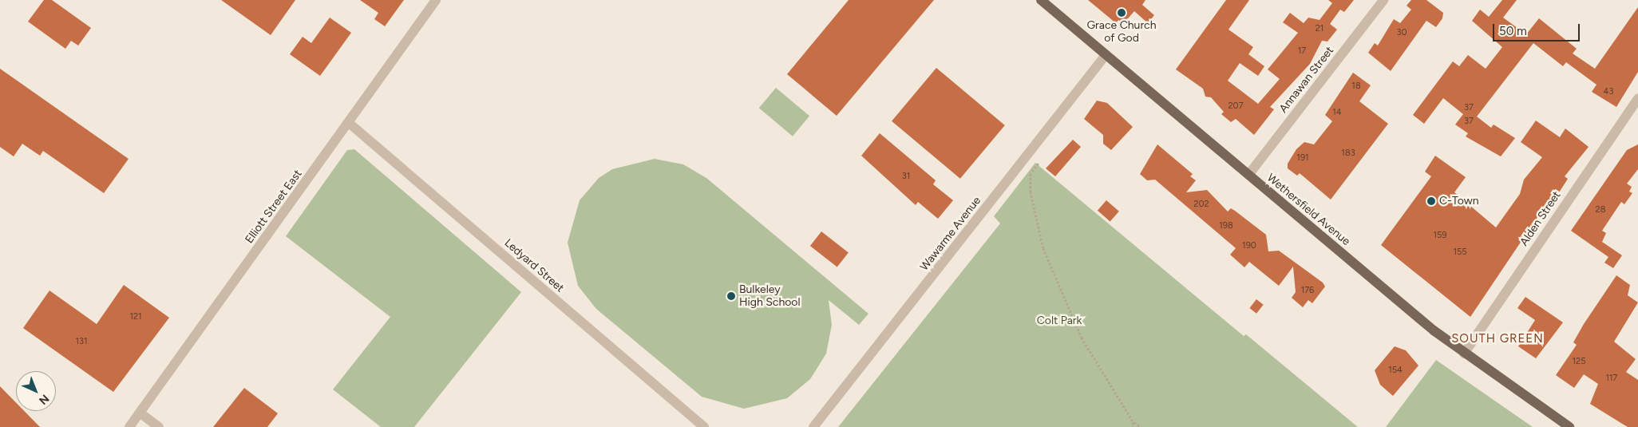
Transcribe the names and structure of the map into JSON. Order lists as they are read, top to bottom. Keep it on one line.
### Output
{"streets":{"main road":["Wethersfield Avenue"],"street":["Annawan Street","Elliott Street East","Alden Street","Wawarme Avenue","Ledyard Street"]},"crossings":[["Annawan Street","Wethersfield Avenue"],["Elliott Street East","Ledyard Street"],["Wethersfield Avenue","Alden Street"],["Wethersfield Avenue","Wawarme Avenue"]],"districts":["SOUTH GREEN"],"parks":["Colt Park"],"places":["Grace Church of God","C-Town","Bulkeley High School"],"house_numbers":["21","30","17","18","43","207","37","14","37","183","191","31","202","28","198","159","190","155","176","121","131","125","154","117"],"scale_bar":"50 m","north":"bottom right"}
